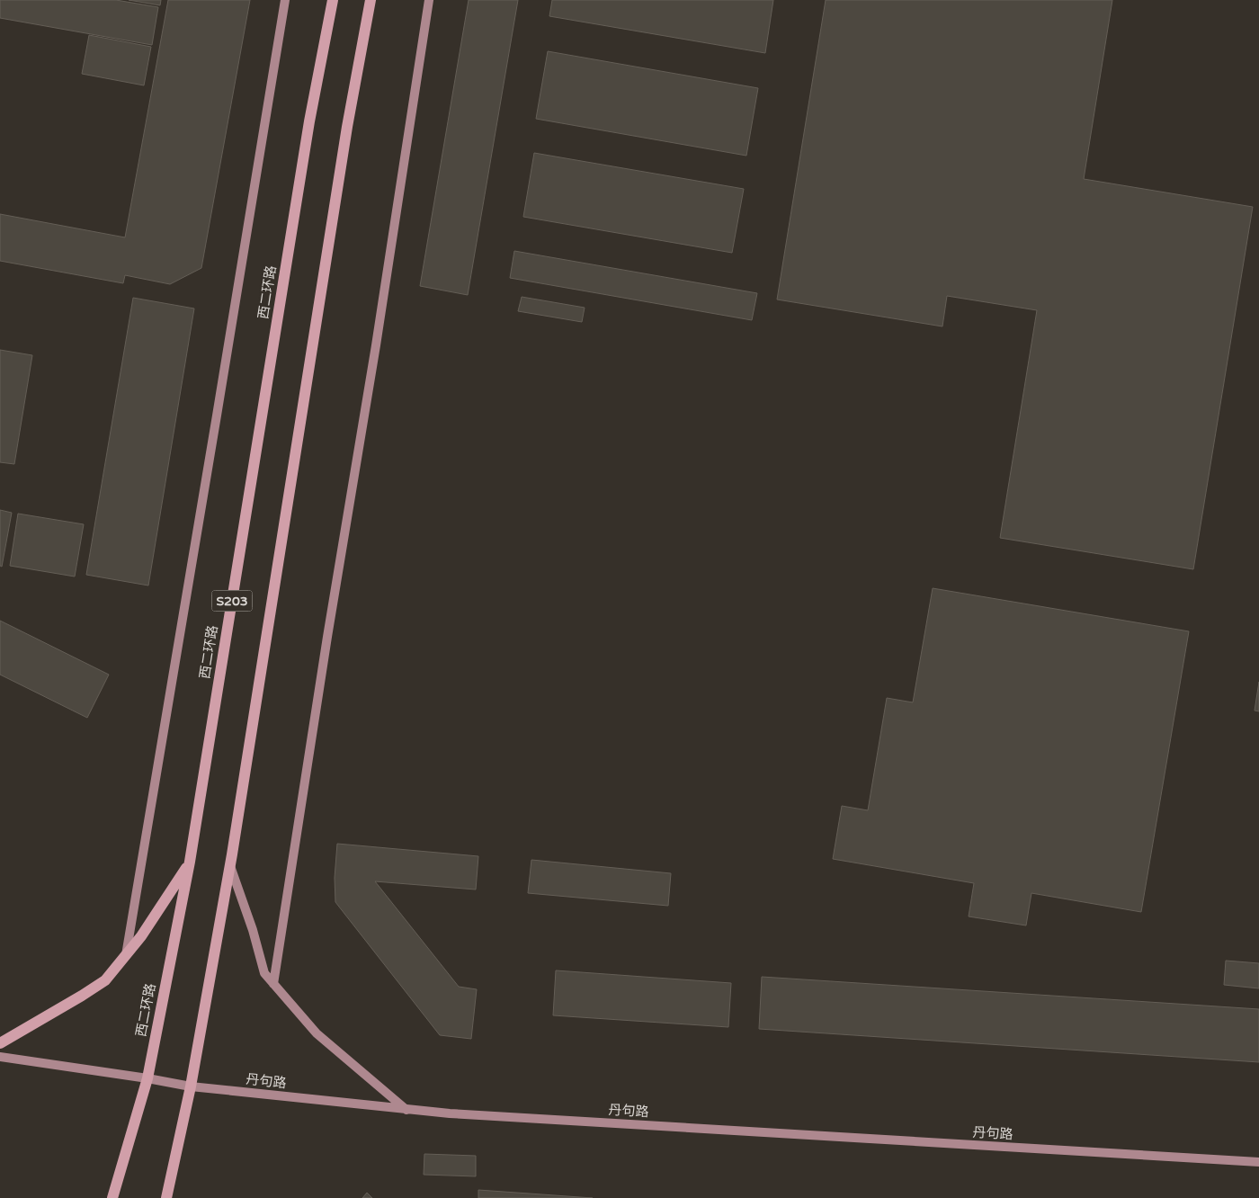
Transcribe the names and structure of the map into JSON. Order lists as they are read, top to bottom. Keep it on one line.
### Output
{"streets":{"main road":["西二环路","S203"],"street":["丹句路"]},"crossings":[["西二环路","丹句路"],["S203","丹句路"]]}
